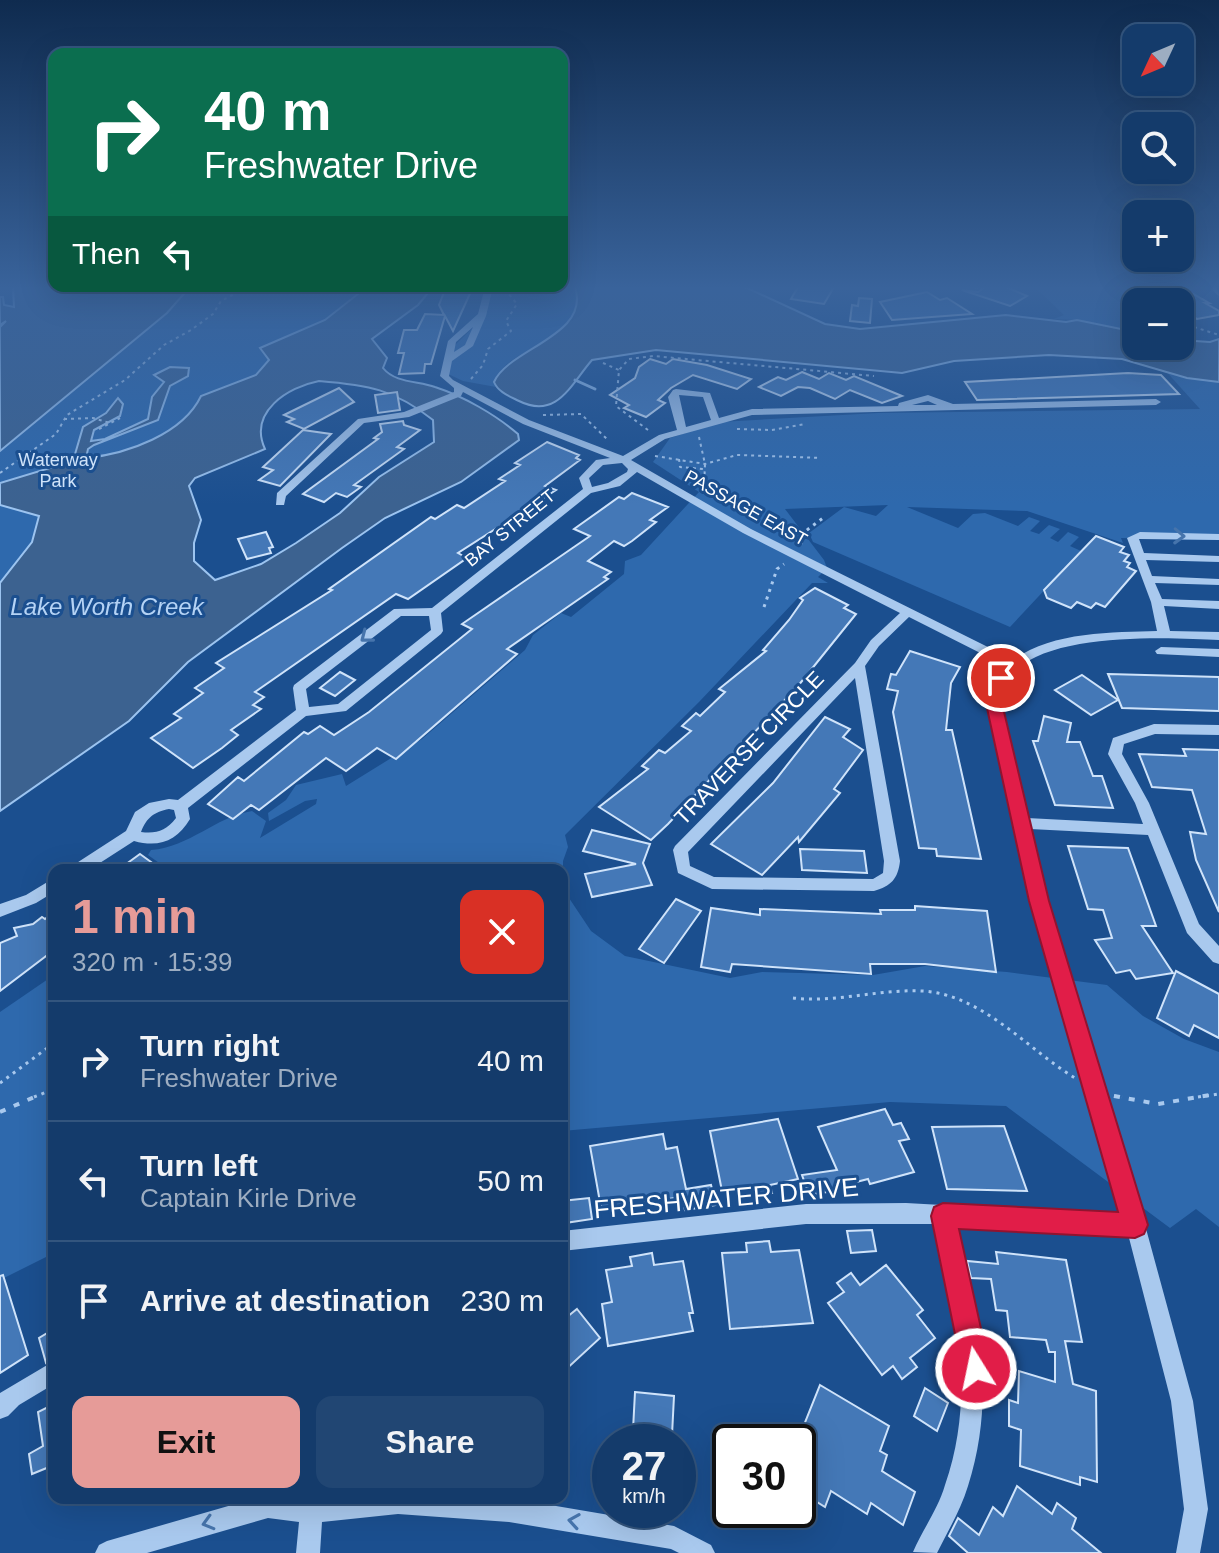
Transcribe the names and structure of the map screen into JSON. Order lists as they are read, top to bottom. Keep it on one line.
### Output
{"streets":{"street":["PASSAGE EAST","BAY STREET","TRAVERSE CIRCLE","FRESHWATER DRIVE"]},"crossings":[["PASSAGE EAST","BAY STREET"],["PASSAGE EAST","TRAVERSE CIRCLE"]],"water":["Lake Worth Creek"],"parks":["Waterway Park"],"north":"bottom left","page":{"map_buttons":["+","−"],"turn":["40 m","Freshwater Drive"],"then":"Then","heading":["1 min","320 m · 15:39"],"list":[{"name":"Turn right","note":"Freshwater Drive","value":"40 m"},{"name":"Turn left","note":"Captain Kirle Drive","value":"50 m"},{"name":"Arrive at destination","value":"230 m"}],"buttons":["Exit","Share"],"speed":"27 km/h","limit":"30"}}
